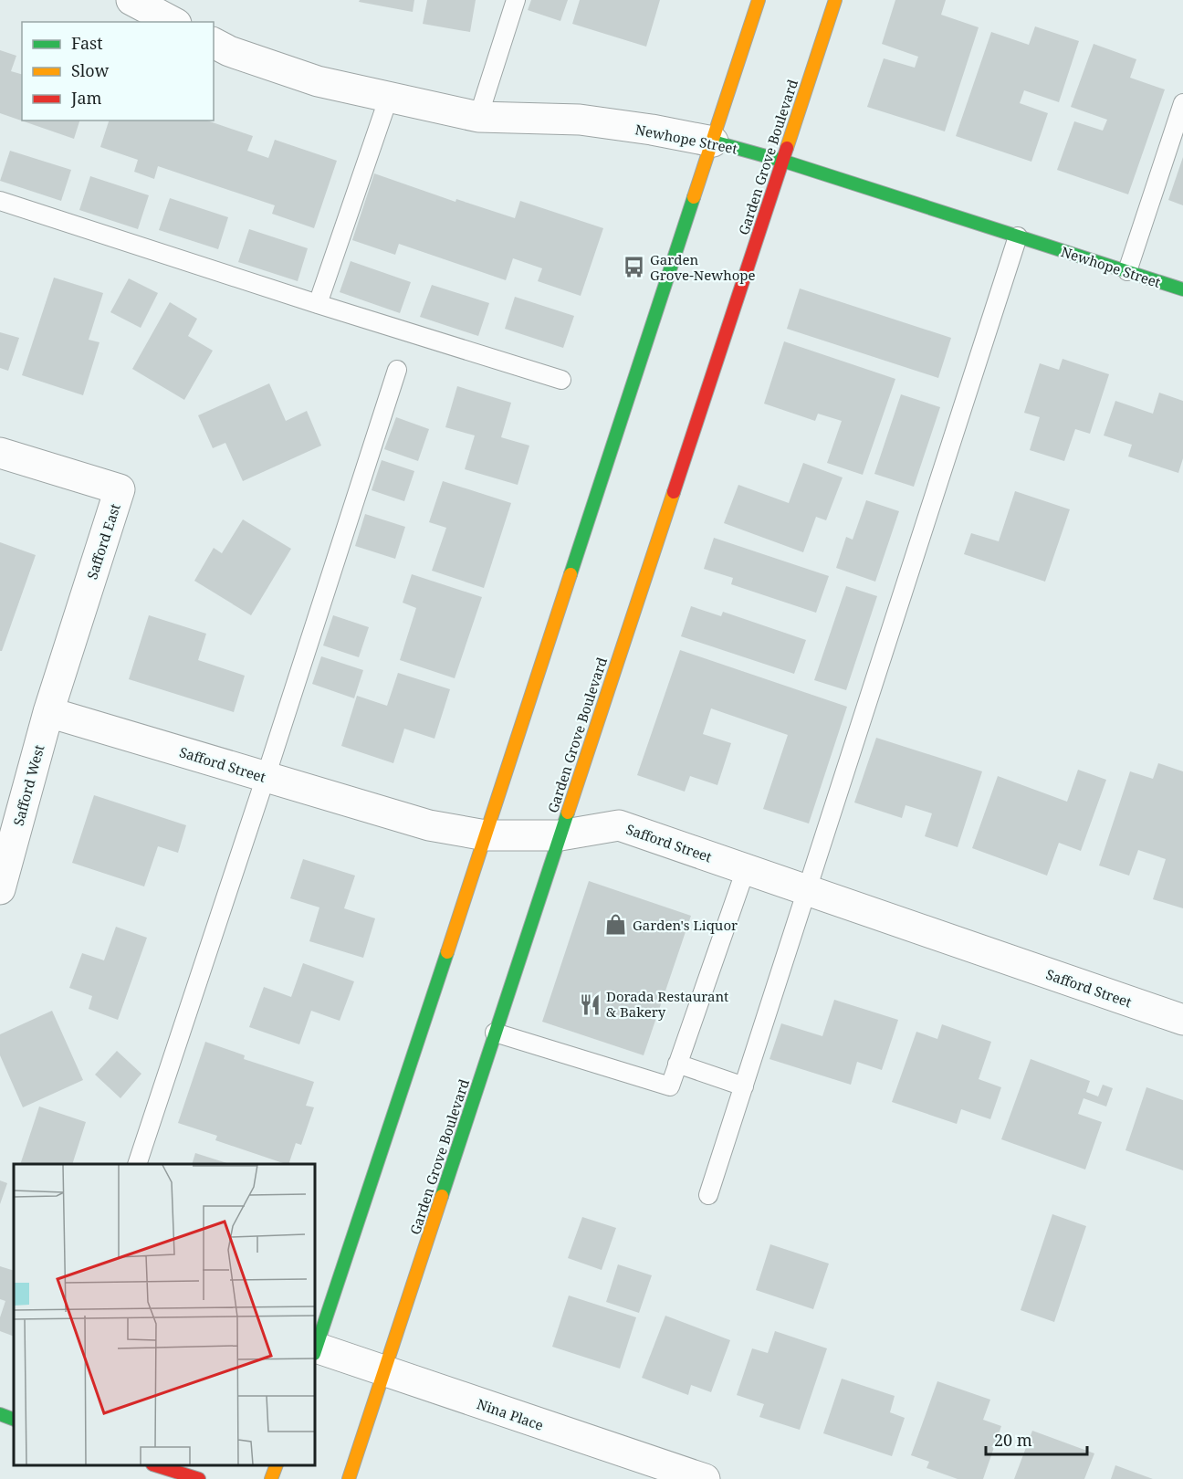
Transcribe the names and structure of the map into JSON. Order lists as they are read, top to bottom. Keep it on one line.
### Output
{"streets":{"main road":["Newhope Street","Garden Grove Boulevard"],"street":["Safford East","Safford Street","Safford West","Nina Place"]},"crossings":[["Newhope Street","Garden Grove Boulevard"],["Garden Grove Boulevard","Safford Street"],["Garden Grove Boulevard","Nina Place"],["Safford East","Safford Street"],["Safford East","Safford West"],["Safford Street","Safford West"]],"places":{"bus stop":["Garden Grove-Newhope"],"shop":["Garden's Liquor"],"restaurant":["Dorada Restaurant & Bakery"]},"legend":["Fast","Slow","Jam"],"scale_bar":"20 m"}
